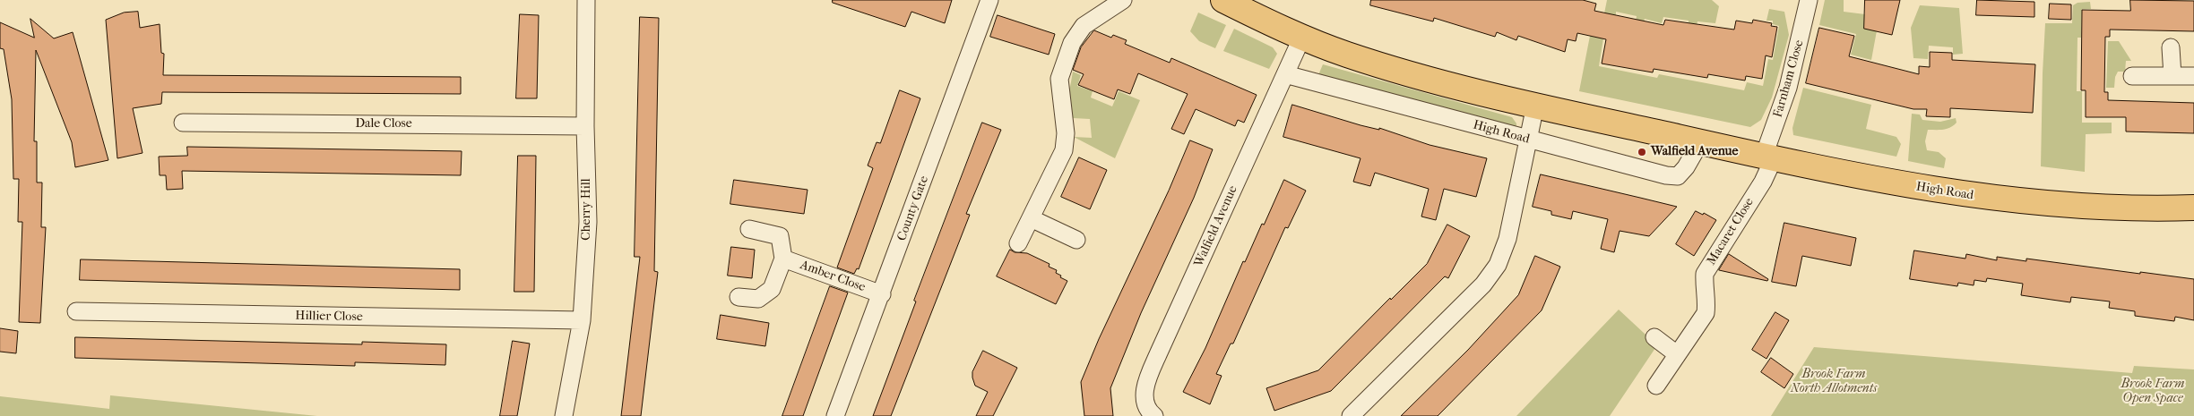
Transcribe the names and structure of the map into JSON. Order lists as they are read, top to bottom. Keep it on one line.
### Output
{"streets":{"main road":["High Road"],"street":["Farnham Close","Dale Close","County Gate","Cherry Hill","Walfield Avenue","Macaret Close","Amber Close","Hillier Close"]},"crossings":[["Farnham Close","High Road"],["Farnham Close","Macaret Close"],["Dale Close","Cherry Hill"],["High Road","Walfield Avenue"],["High Road","Macaret Close"],["County Gate","Amber Close"],["Cherry Hill","Hillier Close"]],"parks":["Brook Farm North Allotments","Brook Farm Open Space"],"places":["Walfield Avenue"]}
